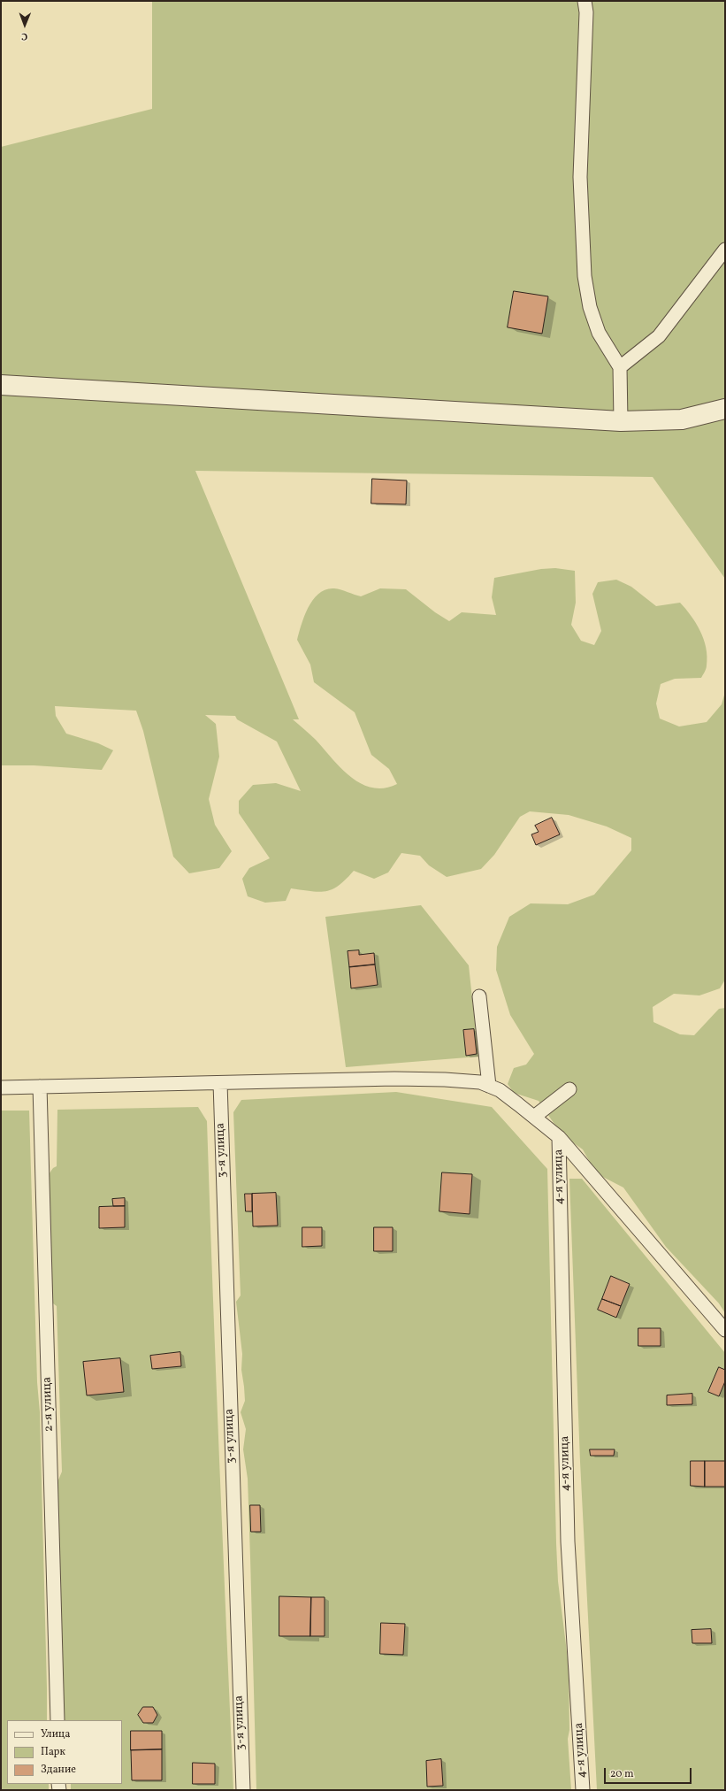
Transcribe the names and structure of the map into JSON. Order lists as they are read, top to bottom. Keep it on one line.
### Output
{"streets":{"lane":["3-я улица","4-я улица","2-я улица"]},"legend":["Улица","Парк","Здание"],"scale_bar":"20 m","north":"bottom"}
